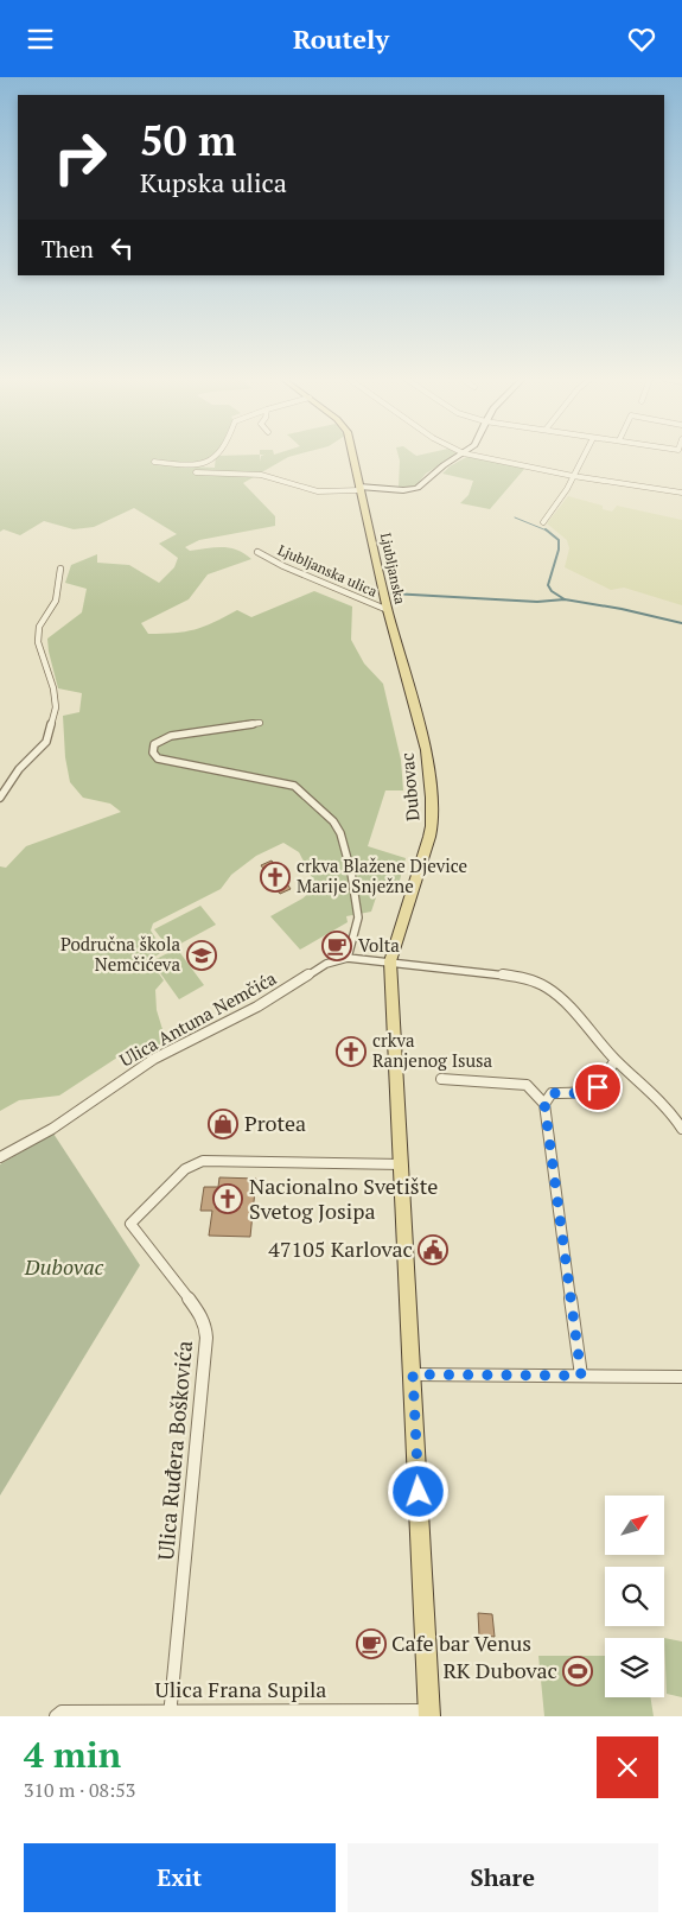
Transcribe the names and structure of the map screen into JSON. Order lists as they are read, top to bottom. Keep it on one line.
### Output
{"streets":{"main road":["Ljubljanska","Dubovac"],"street":["Ljubljanska ulica","Ulica Antuna Nemčića","Ulica Ruđera Boškovića","Ulica Frana Supila"]},"crossings":[["Ljubljanska","Ljubljanska ulica"],["Ljubljanska","Dubovac"],["Dubovac","Ulica Antuna Nemčića"],["Dubovac","Ulica Ruđera Boškovića"],["Dubovac","Ulica Frana Supila"],["Ulica Ruđera Boškovića","Ulica Frana Supila"]],"parks":["Dubovac"],"places":{"church":["crkva Blažene Djevice Marije Snježne","crkva Ranjenog Isusa","Nacionalno Svetište Svetog Josipa"],"cafe":["Volta","Cafe bar Venus"],"school or university":["Područna škola Nemčićeva"],"shop":["Protea"],"public building":["47105 Karlovac"],"sports":["RK Dubovac"]},"north":"top right","page":{"header":"Routely","turn":["50 m","Kupska ulica"],"then":"Then","heading":["4 min","310 m · 08:53"],"buttons":["Exit","Share"]}}
